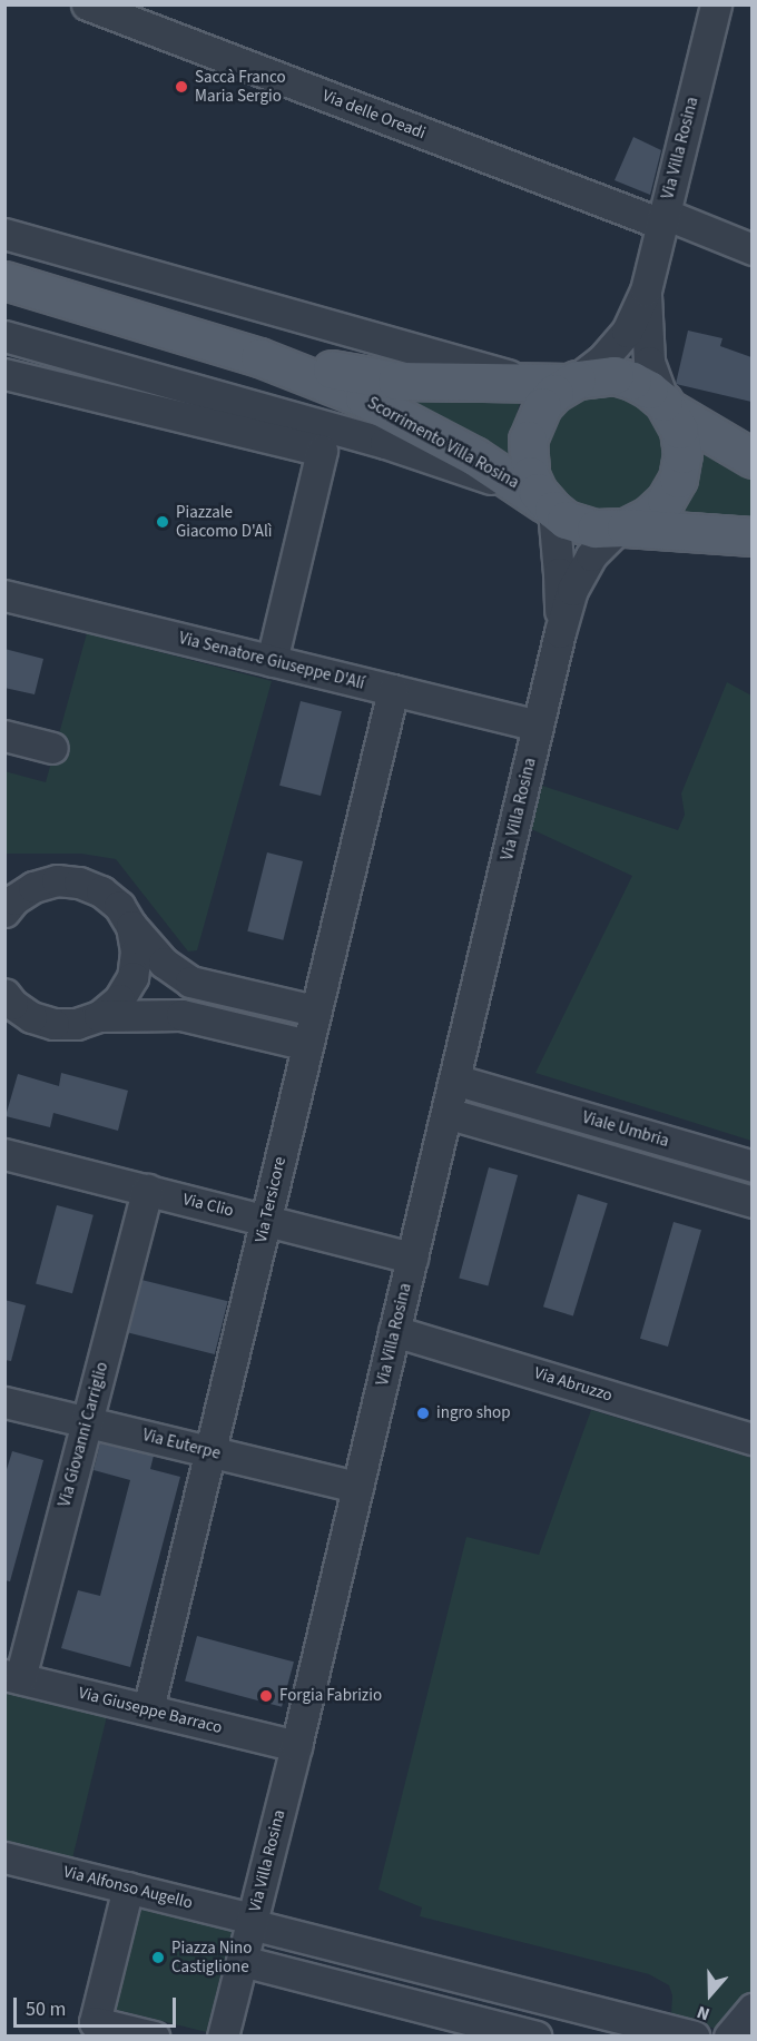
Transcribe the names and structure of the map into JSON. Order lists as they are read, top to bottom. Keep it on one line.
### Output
{"streets":{"main road":["Scorrimento Villa Rosina"],"street":["Via delle Oreadi","Via Villa Rosina","Via Senatore Giuseppe D'Alí","Viale Umbria","Via Tersicore","Via Clio","Via Abruzzo","Via Giovanni Carriglio","Via Euterpe","Via Giuseppe Barraco","Via Alfonso Augello"]},"crossings":[["Via delle Oreadi","Via Villa Rosina"],["Via Villa Rosina","Scorrimento Villa Rosina"],["Via Villa Rosina","Via Senatore Giuseppe D'Alí"],["Via Villa Rosina","Viale Umbria"],["Via Villa Rosina","Via Clio"],["Via Villa Rosina","Via Abruzzo"],["Via Villa Rosina","Via Euterpe"],["Via Villa Rosina","Via Giuseppe Barraco"],["Via Villa Rosina","Via Alfonso Augello"],["Via Senatore Giuseppe D'Alí","Via Tersicore"],["Via Tersicore","Via Clio"],["Via Tersicore","Via Euterpe"],["Via Tersicore","Via Giuseppe Barraco"],["Via Clio","Via Giovanni Carriglio"],["Via Giovanni Carriglio","Via Euterpe"],["Via Giovanni Carriglio","Via Giuseppe Barraco"]],"places":["Saccà Franco Maria Sergio","Piazzale Giacomo D'Alì","ingro shop","Forgia Fabrizio","Piazza Nino Castiglione"],"scale_bar":"50 m","north":"bottom"}
